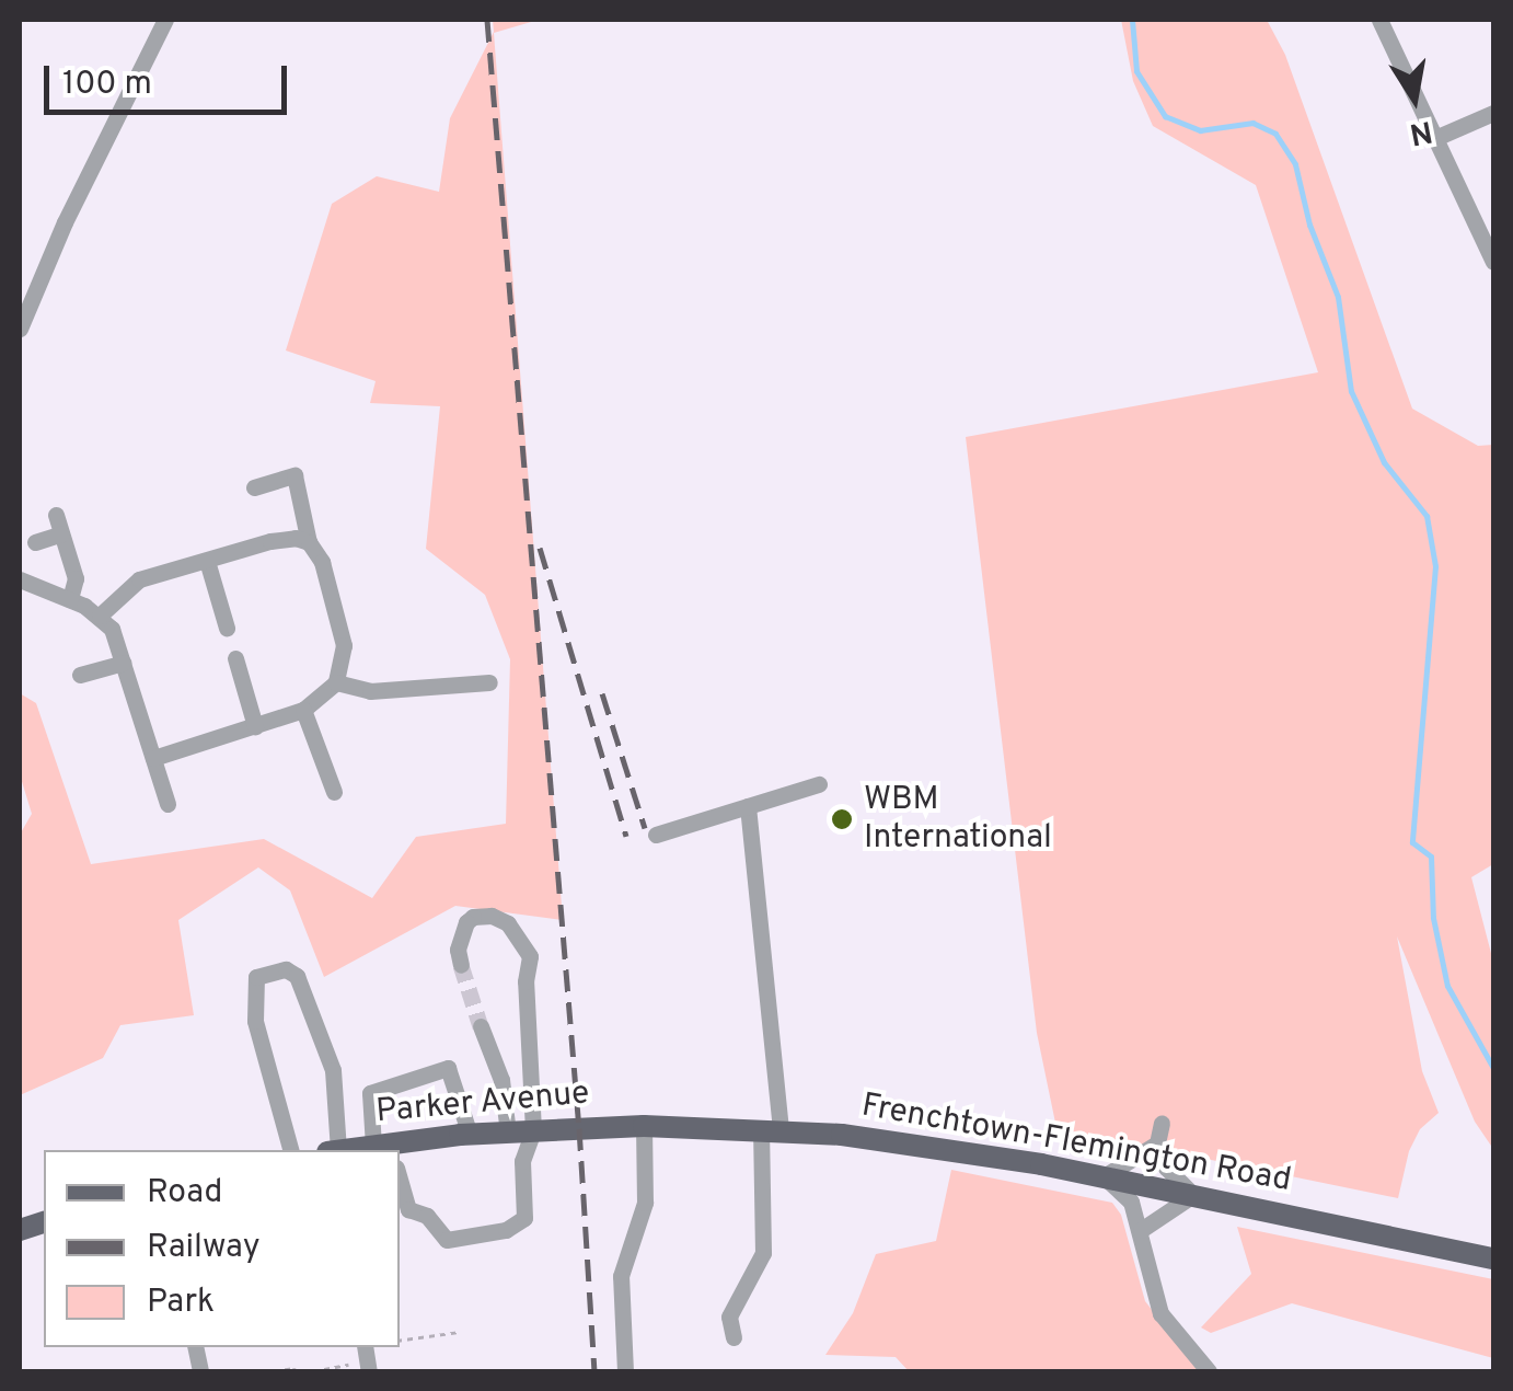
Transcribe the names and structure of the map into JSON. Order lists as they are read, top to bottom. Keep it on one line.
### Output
{"streets":{"main road":["Parker Avenue","Frenchtown-Flemington Road"]},"crossings":[["Parker Avenue","Frenchtown-Flemington Road"]],"places":["WBM International"],"legend":["Road","Railway","Park"],"scale_bar":"100 m","north":"bottom"}
